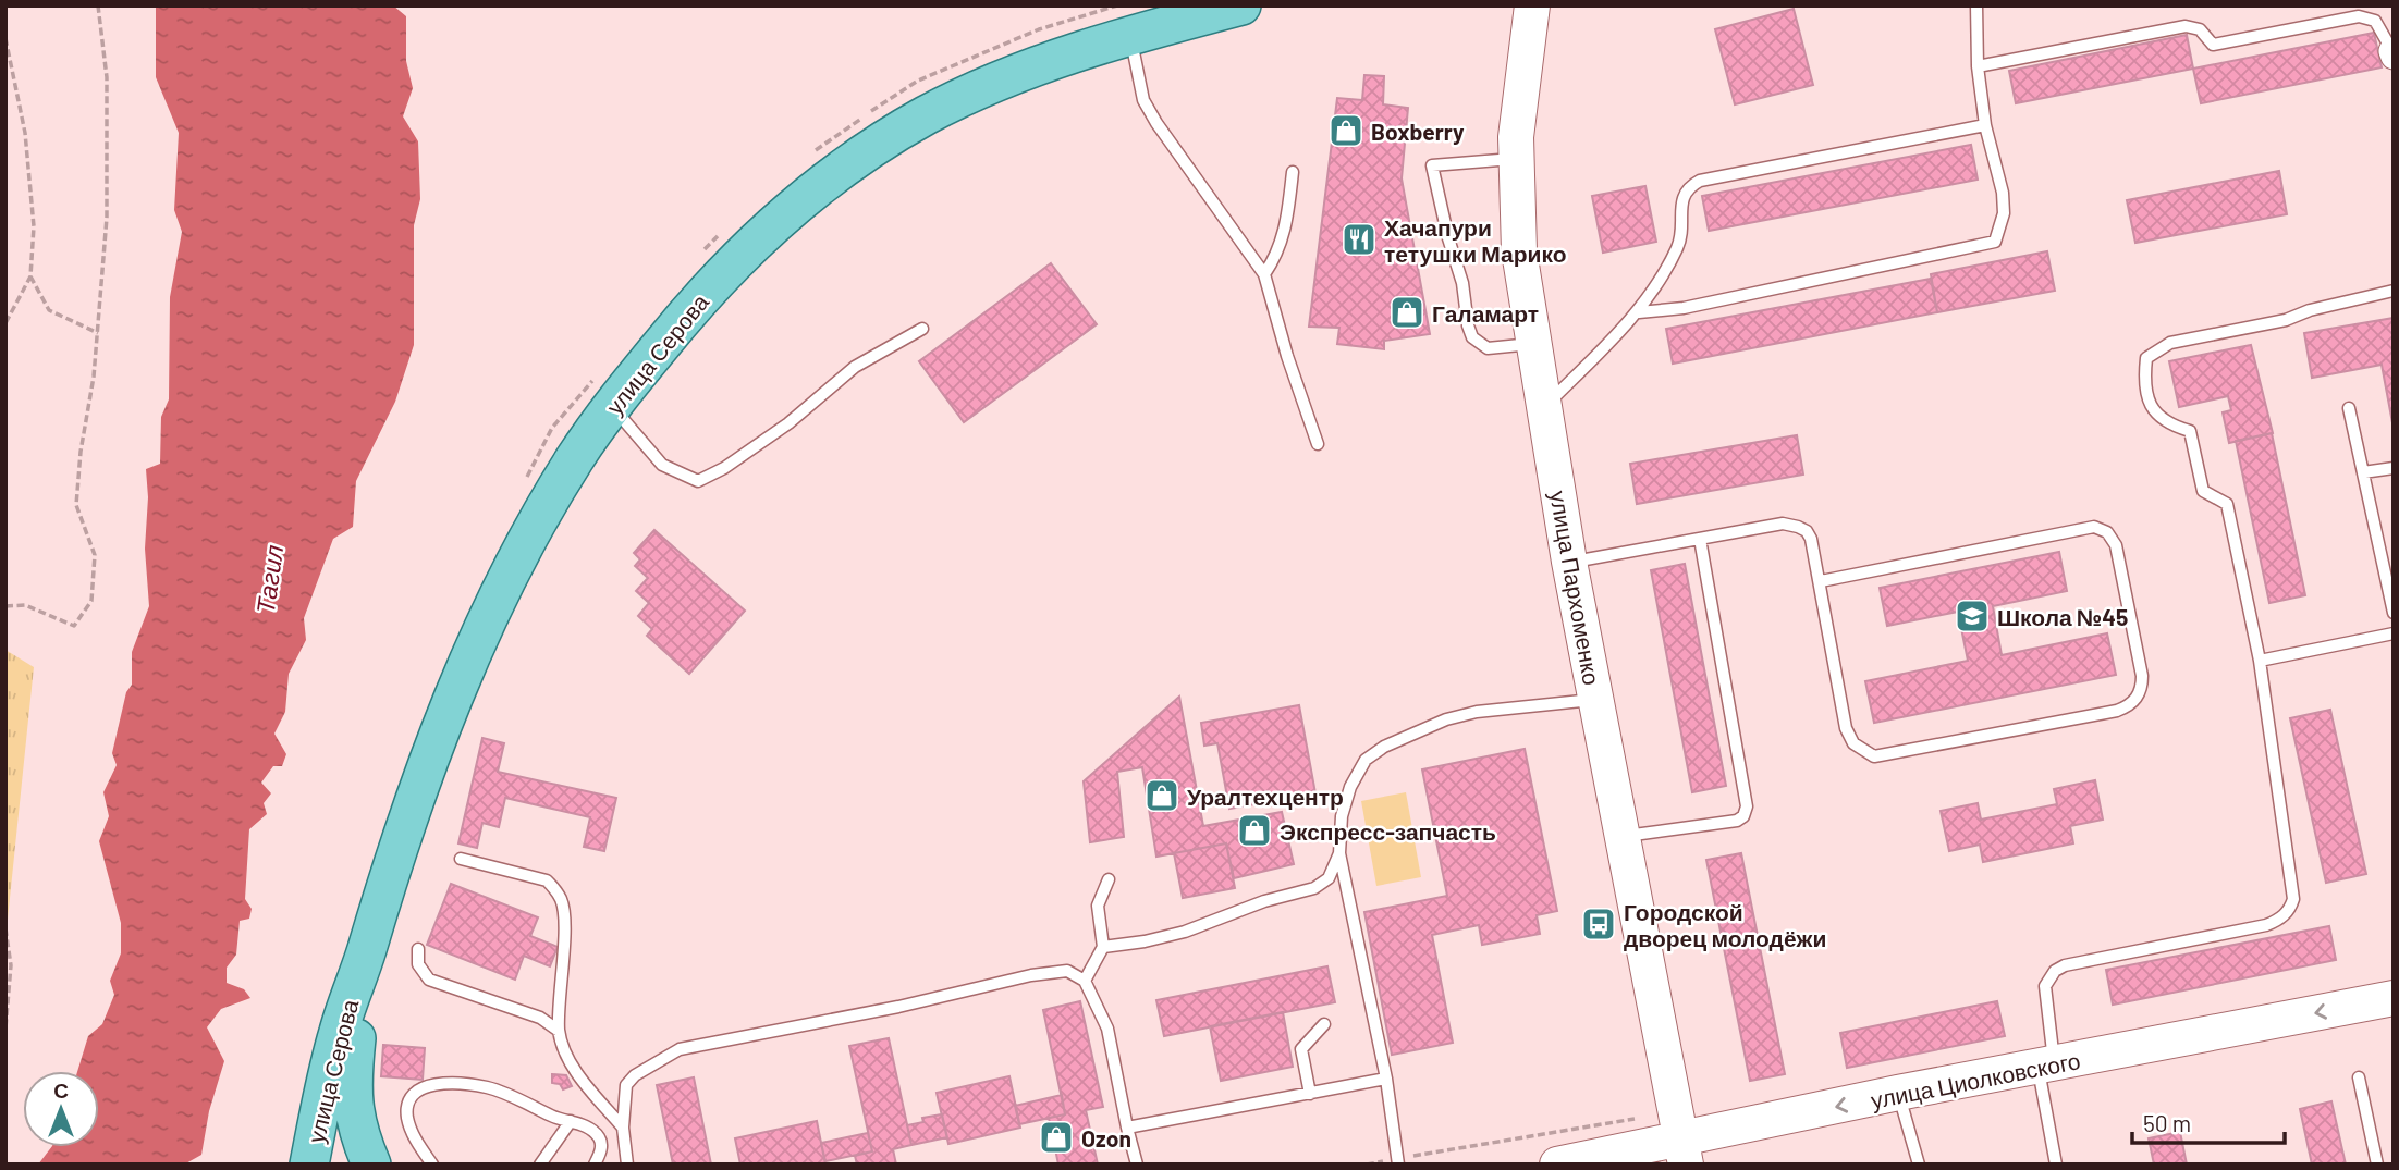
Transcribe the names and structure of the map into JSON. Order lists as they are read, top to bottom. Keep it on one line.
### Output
{"streets":{"main road":["улица Серова","улица Пархоменко","улица Циолковского"]},"crossings":[["улица Пархоменко","улица Циолковского"]],"one_way":["улица Циолковского"],"water":["Тагил"],"places":{"shop":["Boxberry","Галамарт","Уралтехцентр","Экспресс-запчасть","Ozon"],"restaurant":["Хачапури тетушки Марико"],"school or university":["Школа №45"],"bus stop":["Городской дворец молодёжи"]},"scale_bar":"50 m","north":"top"}
